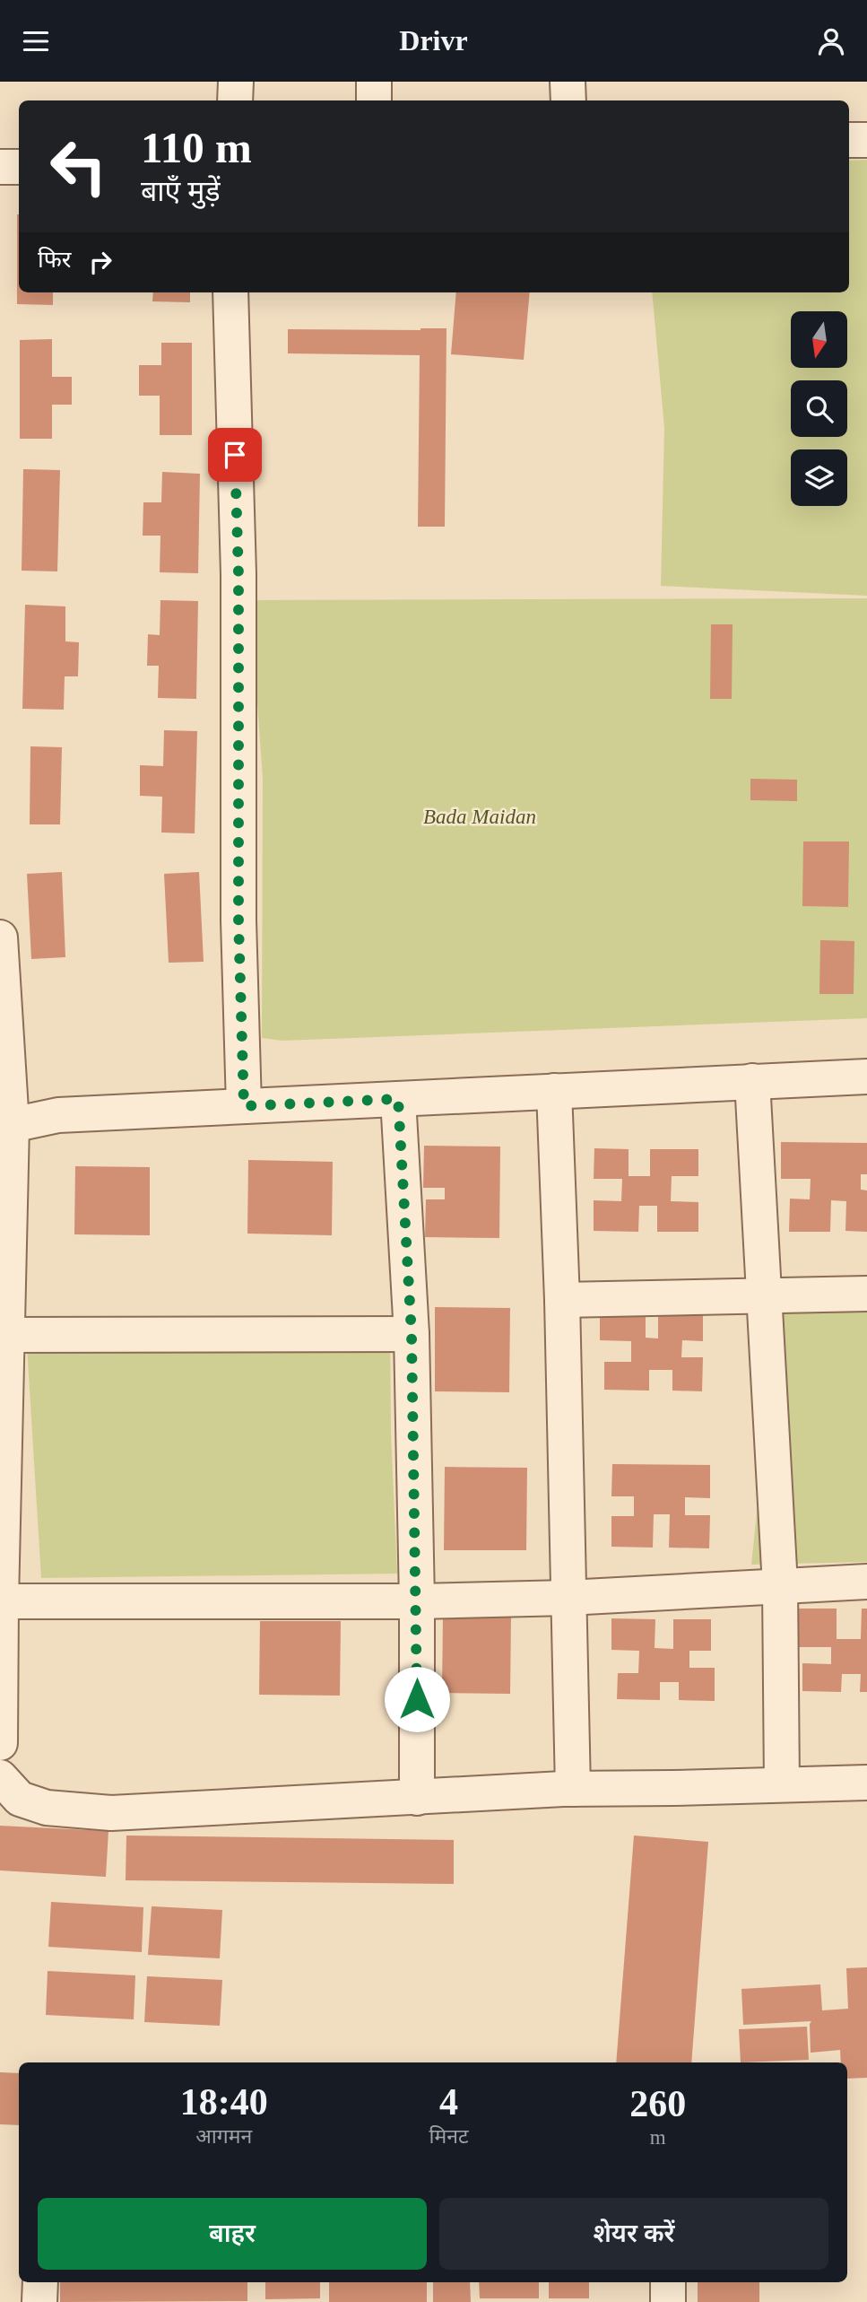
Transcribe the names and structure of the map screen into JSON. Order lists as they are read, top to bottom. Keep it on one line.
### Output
{"parks":["Bada Maidan"],"north":"bottom","page":{"header":"Drivr","turn":["110 m","बाएँ मुड़ें"],"then":"फिर","eta":["18:40","आगमन","4","मिनट","260","m"],"buttons":["बाहर","शेयर करें"]}}
